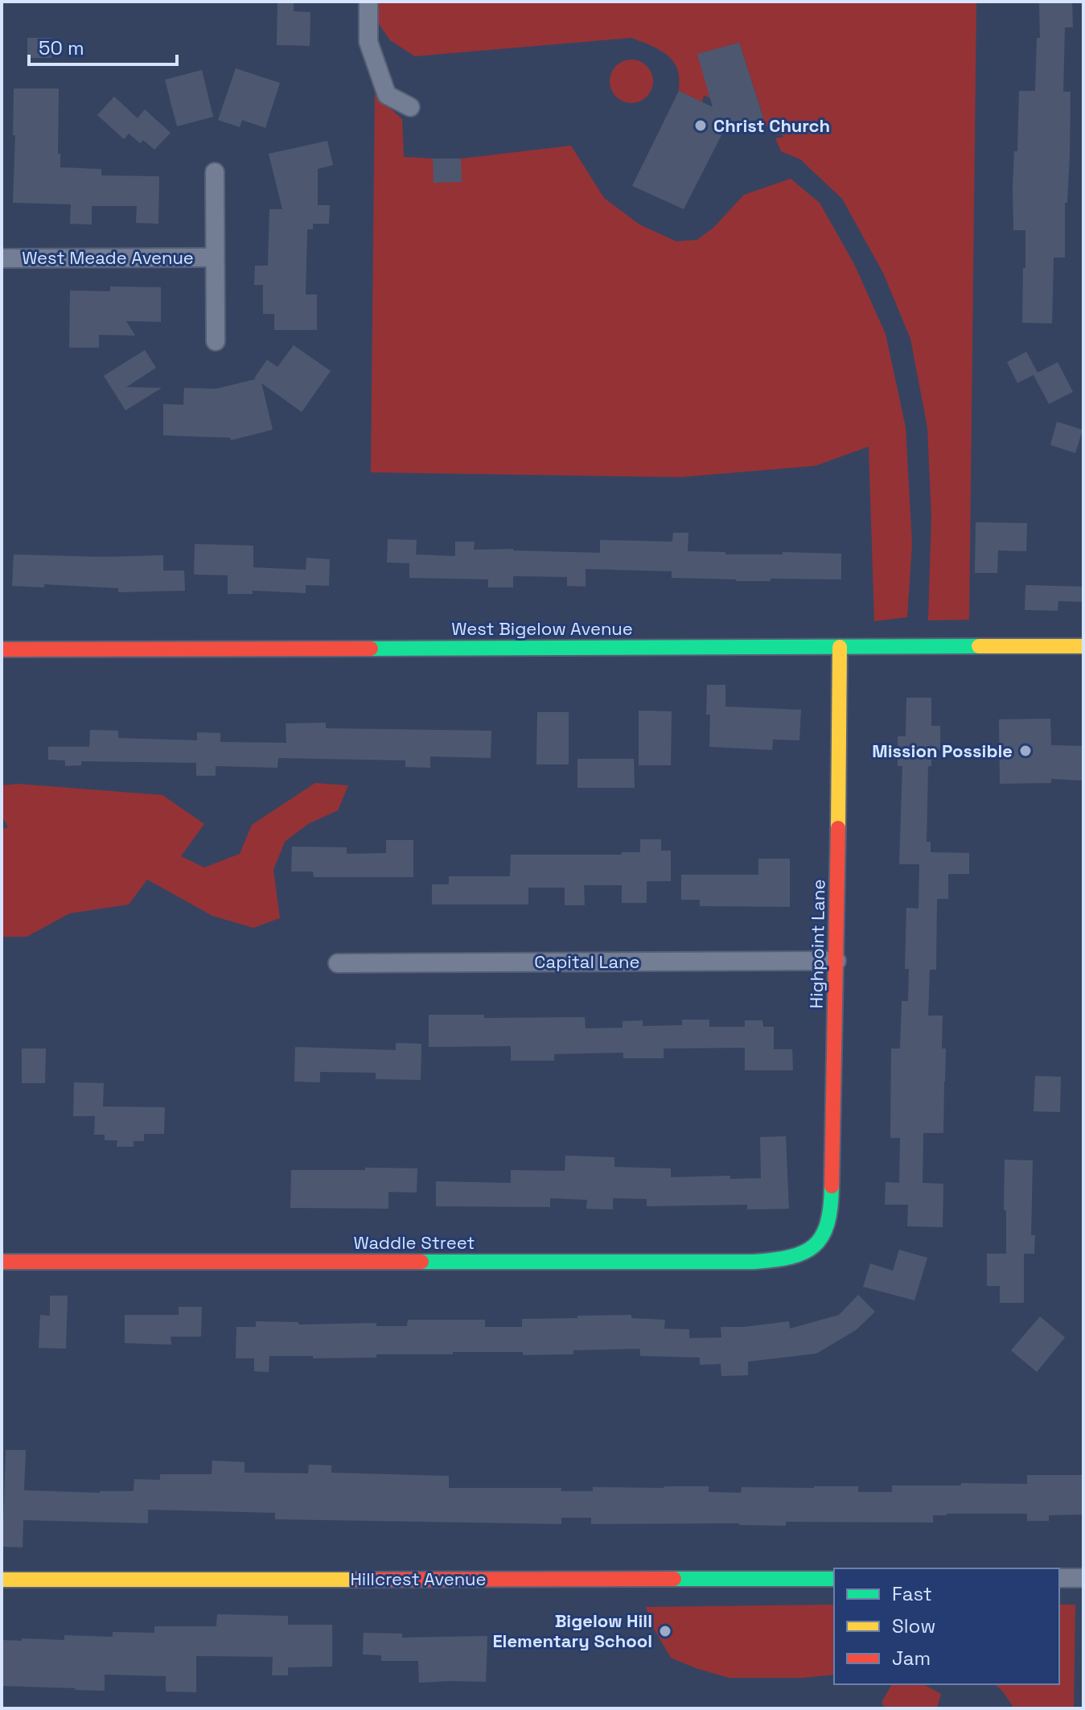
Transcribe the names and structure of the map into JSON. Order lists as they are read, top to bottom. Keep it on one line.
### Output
{"streets":{"street":["West Meade Avenue","West Bigelow Avenue","Highpoint Lane","Capital Lane","Waddle Street","Hillcrest Avenue"]},"crossings":[["West Bigelow Avenue","Highpoint Lane"],["Highpoint Lane","Capital Lane"],["Highpoint Lane","Waddle Street"]],"places":["Christ Church","Mission Possible","Bigelow Hill Elementary School"],"legend":["Fast","Slow","Jam"],"scale_bar":"50 m"}
